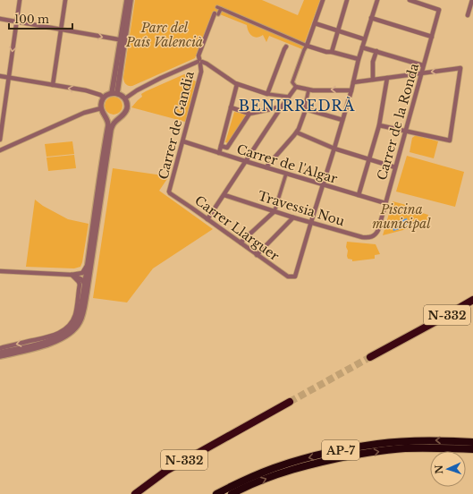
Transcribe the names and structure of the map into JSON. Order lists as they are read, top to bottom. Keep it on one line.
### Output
{"streets":{"highway":["N-332","AP-7"],"street":["Carrer de la Ronda","Carrer de Gandia","Carrer de l'Algar","Travessia Nou","Carrer Llarguer"]},"crossings":[["Carrer de la Ronda","Carrer de l'Algar"],["Carrer de la Ronda","Travessia Nou"],["Carrer de Gandia","Carrer de l'Algar"],["Carrer de Gandia","Carrer Llarguer"],["Travessia Nou","Carrer Llarguer"]],"districts":["BENIRREDRÀ"],"parks":["Parc del País Valencià","Piscina municipal"],"scale_bar":"100 m","north":"left"}
